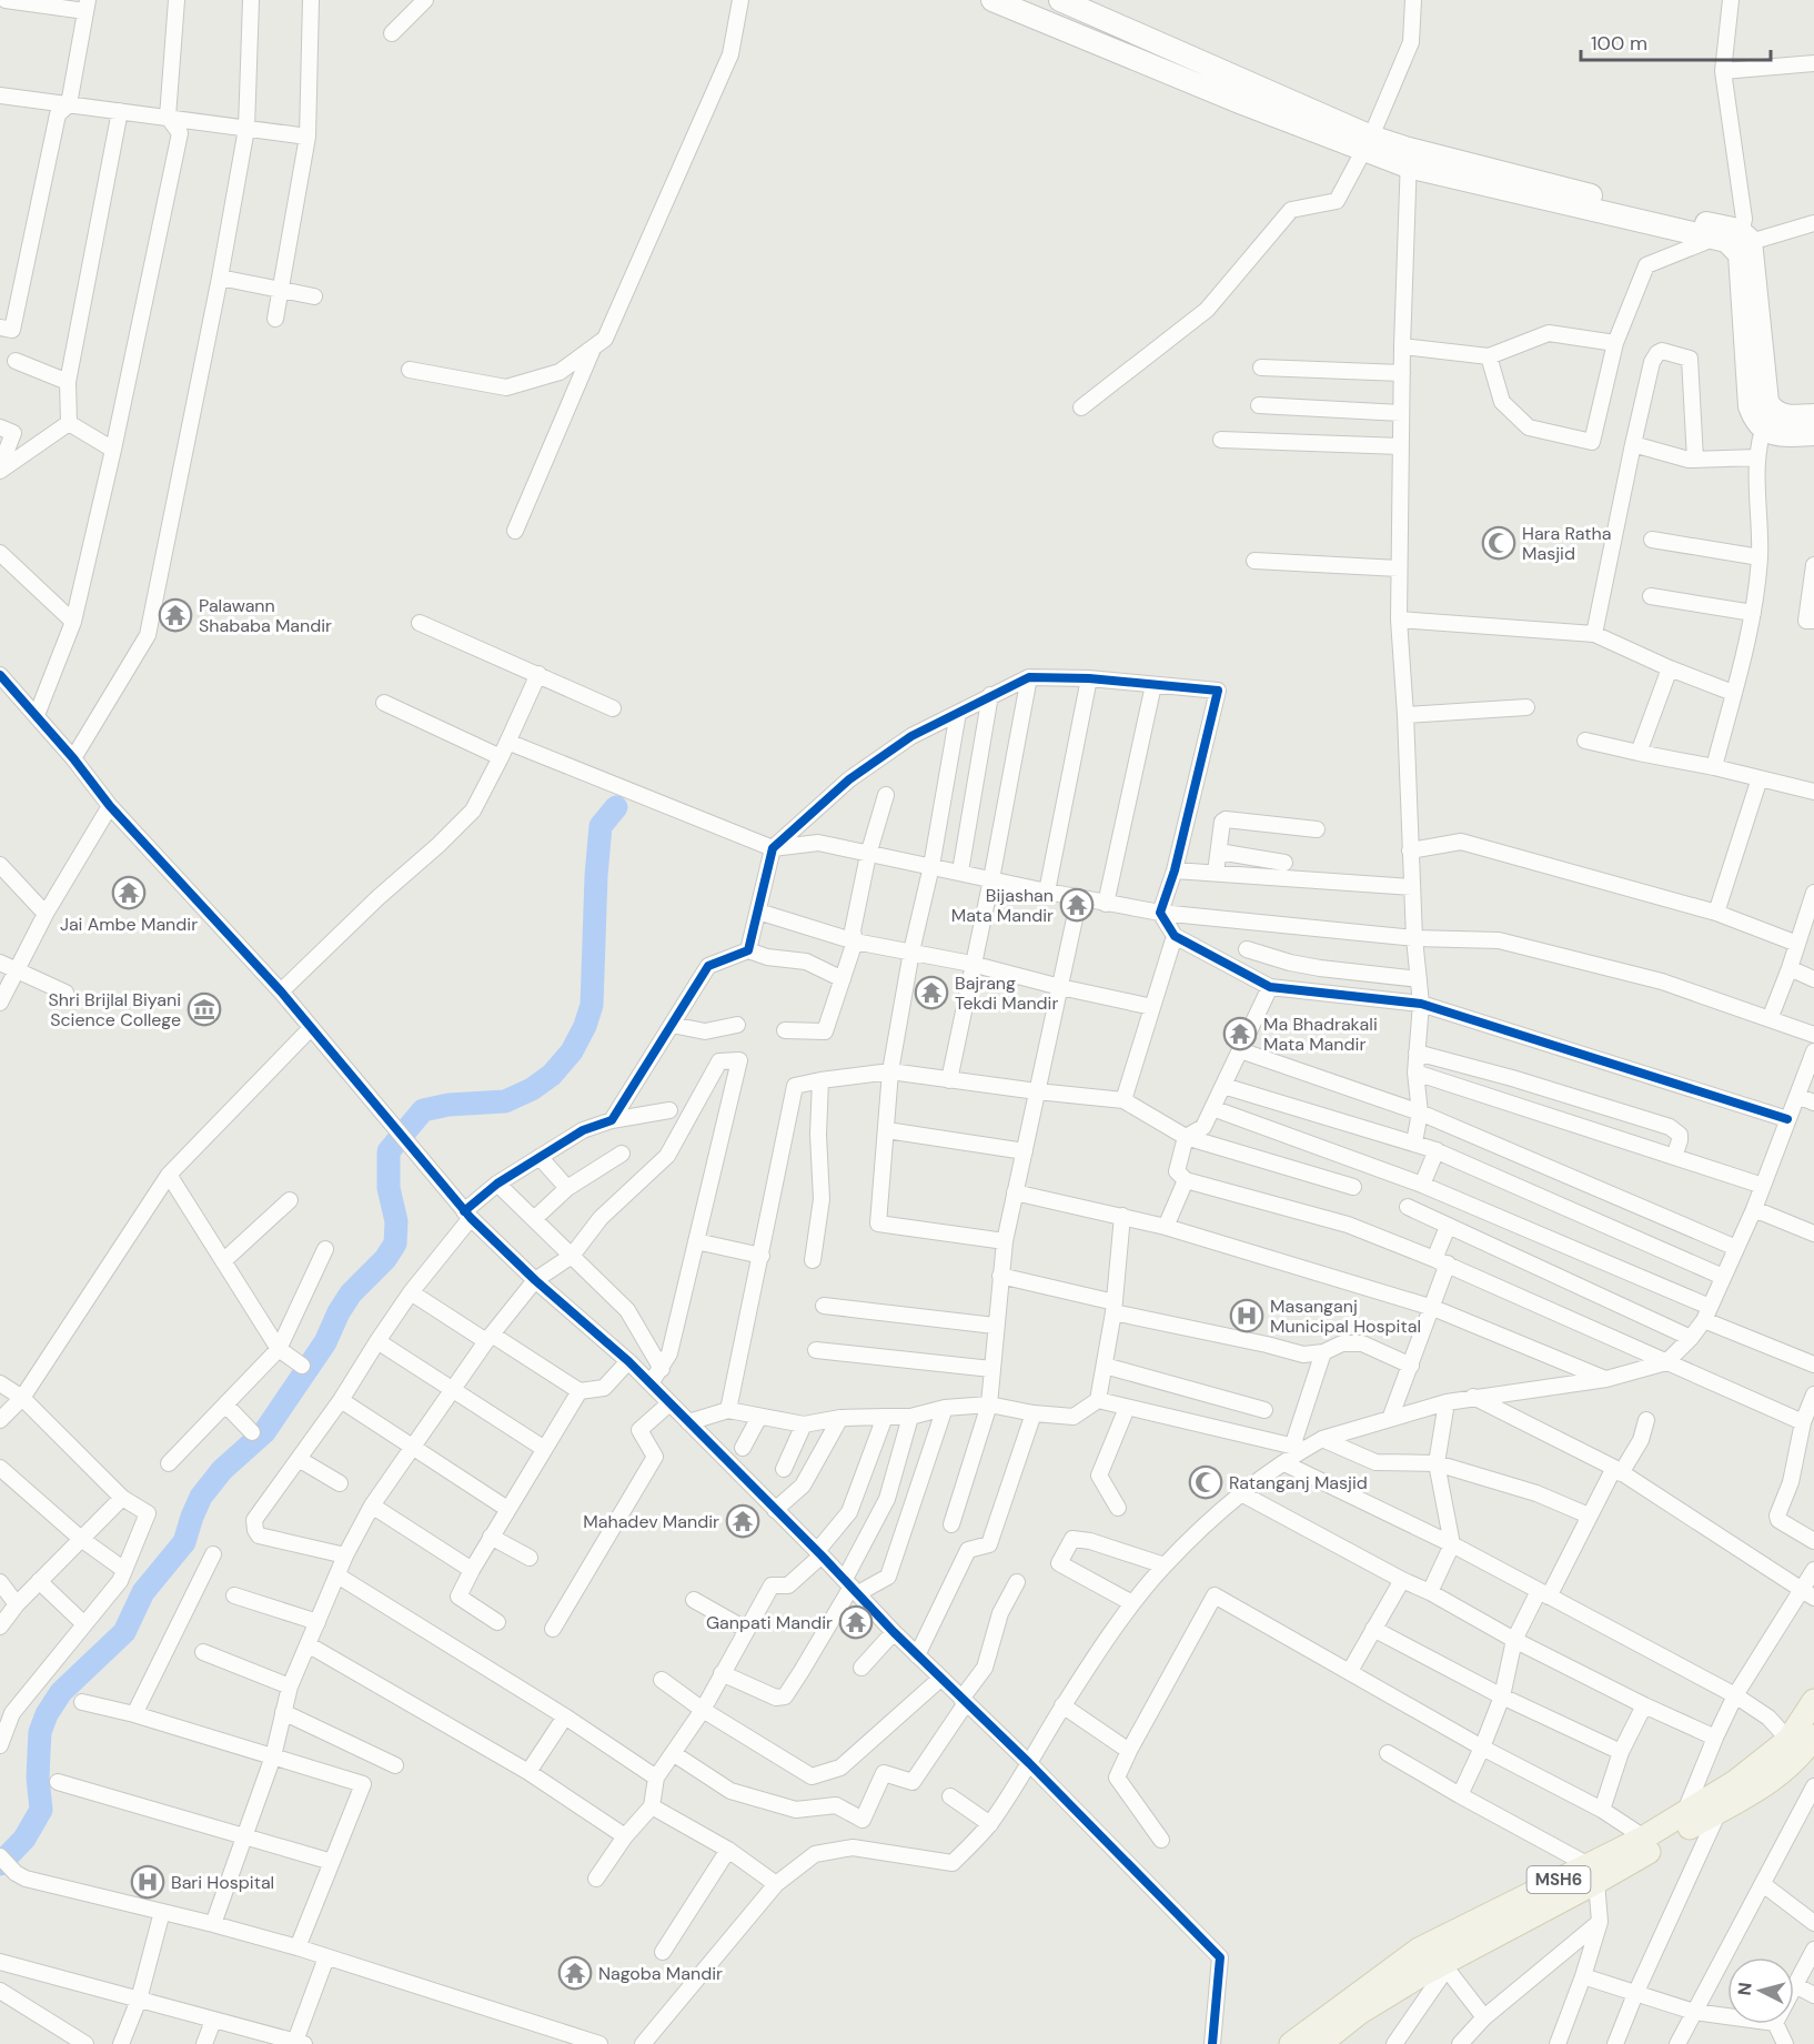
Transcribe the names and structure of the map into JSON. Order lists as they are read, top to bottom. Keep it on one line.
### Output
{"streets":{"main road":["MSH6"]},"places":{"mosque":["Hara Ratha Masjid","Ratanganj Masjid"],"temple":["Palawann Shababa Mandir","Jai Ambe Mandir","Bijashan Mata Mandir","Bajrang Tekdi Mandir","Ma Bhadrakali Mata Mandir","Mahadev Mandir","Ganpati Mandir","Nagoba Mandir"],"museum":["Shri Brijlal Biyani Science College"],"hospital":["Masanganj Municipal Hospital","Bari Hospital"]},"scale_bar":"100 m","north":"left"}
